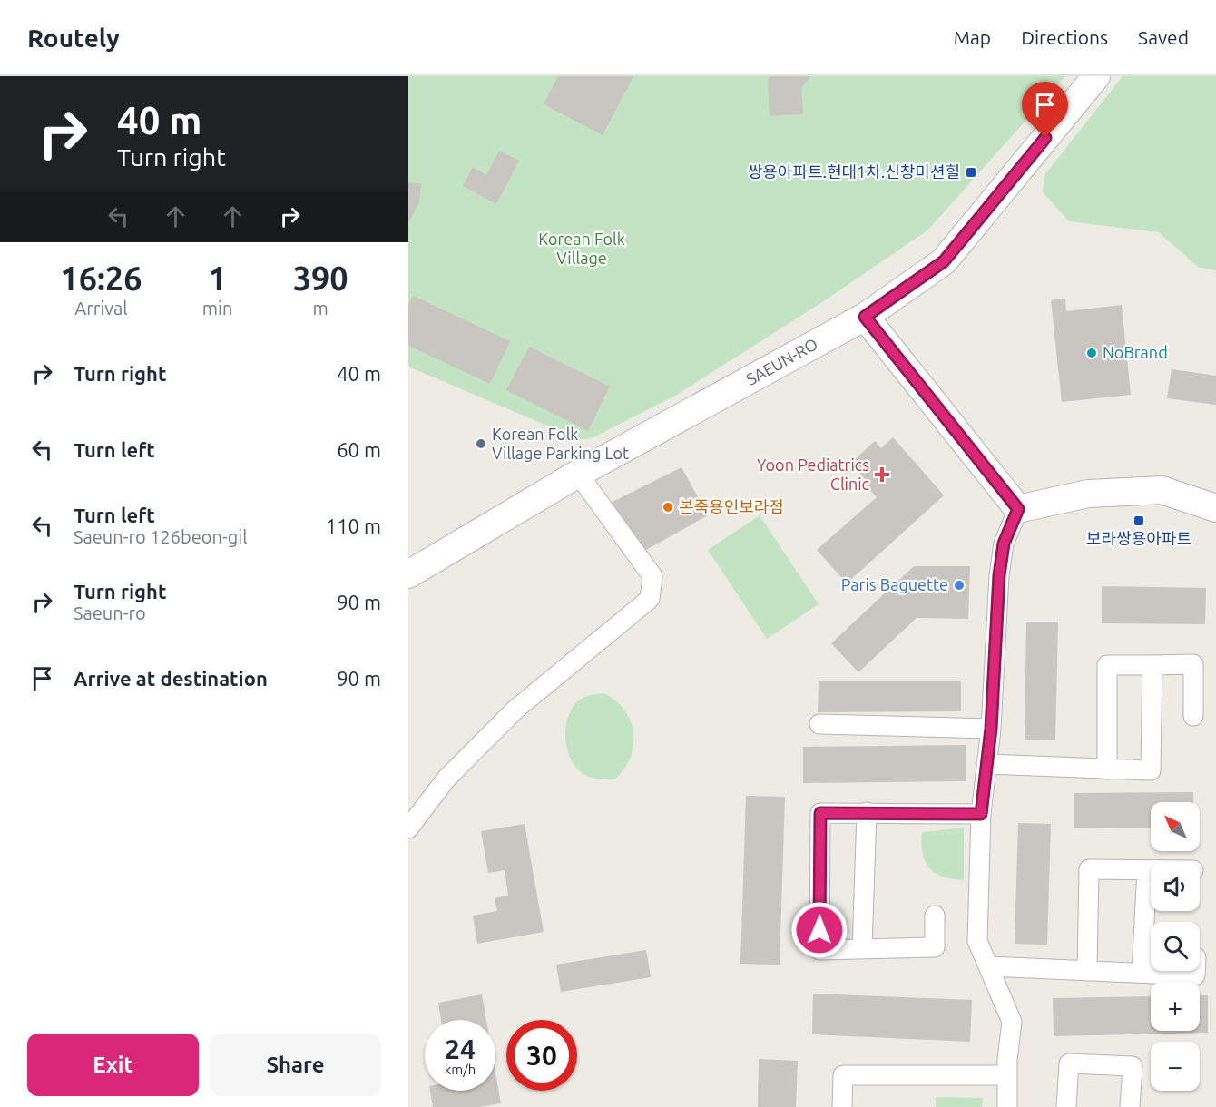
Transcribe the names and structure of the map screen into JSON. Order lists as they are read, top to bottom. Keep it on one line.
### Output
{"streets":{"main road":["SAEUN-RO"]},"parks":["Korean Folk Village"],"places":{"transit":["쌍용아파트.현대1차.신창미션힐","보라쌍용아파트"],"other":["NoBrand","Korean Folk Village Parking Lot","본죽용인보라점","Paris Baguette"],"health":["Yoon Pediatrics Clinic"]},"north":"top left","page":{"header":"Routely","nav":["Map","Directions","Saved"],"turn":["40 m","Turn right"],"eta":["16:26","Arrival","1","min","390","m"],"list":[{"name":"Turn right","value":"40 m"},{"name":"Turn left","value":"60 m"},{"name":"Turn left","note":"Saeun-ro 126beon-gil","value":"110 m"},{"name":"Turn right","note":"Saeun-ro","value":"90 m"},{"name":"Arrive at destination","value":"90 m"}],"map_buttons":["+","−"],"speed":"24 km/h","limit":"30","buttons":["Exit","Share"]}}
